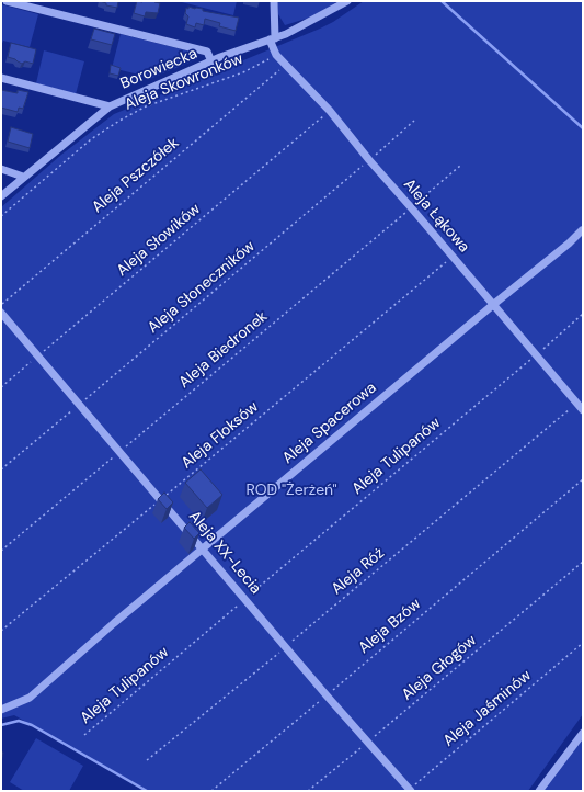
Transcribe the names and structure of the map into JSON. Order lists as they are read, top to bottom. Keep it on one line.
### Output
{"streets":{"street":["Borowiecka","Aleja Łąkowa","Aleja Spacerowa","Aleja XX-Lecia"],"path":["Aleja Skowronków","Aleja Pszczółek","Aleja Słowików","Aleja Słoneczników","Aleja Biedronek","Aleja Floksów","Aleja Tulipanów","Aleja Róż","Aleja Bzów","Aleja Głogów","Aleja Jaśminów"]},"crossings":[["Borowiecka","Aleja Łąkowa"],["Aleja Skowronków","Aleja Łąkowa"],["Aleja Pszczółek","Aleja Łąkowa"],["Aleja Łąkowa","Aleja Słowików"],["Aleja Łąkowa","Aleja Słoneczników"],["Aleja Łąkowa","Aleja Biedronek"],["Aleja Łąkowa","Aleja Spacerowa"],["Aleja Łąkowa","Aleja Floksów"],["Aleja Łąkowa","Aleja Tulipanów"],["Aleja Łąkowa","Aleja Róż"],["Aleja Słowików","Aleja XX-Lecia"],["Aleja Słoneczników","Aleja XX-Lecia"],["Aleja Biedronek","Aleja XX-Lecia"],["Aleja Spacerowa","Aleja XX-Lecia"],["Aleja Floksów","Aleja XX-Lecia"],["Aleja Tulipanów","Aleja XX-Lecia"],["Aleja XX-Lecia","Aleja Róż"],["Aleja XX-Lecia","Aleja Bzów"],["Aleja XX-Lecia","Aleja Głogów"],["Aleja XX-Lecia","Aleja Jaśminów"]],"parks":["ROD \"Żerżeń\""]}
